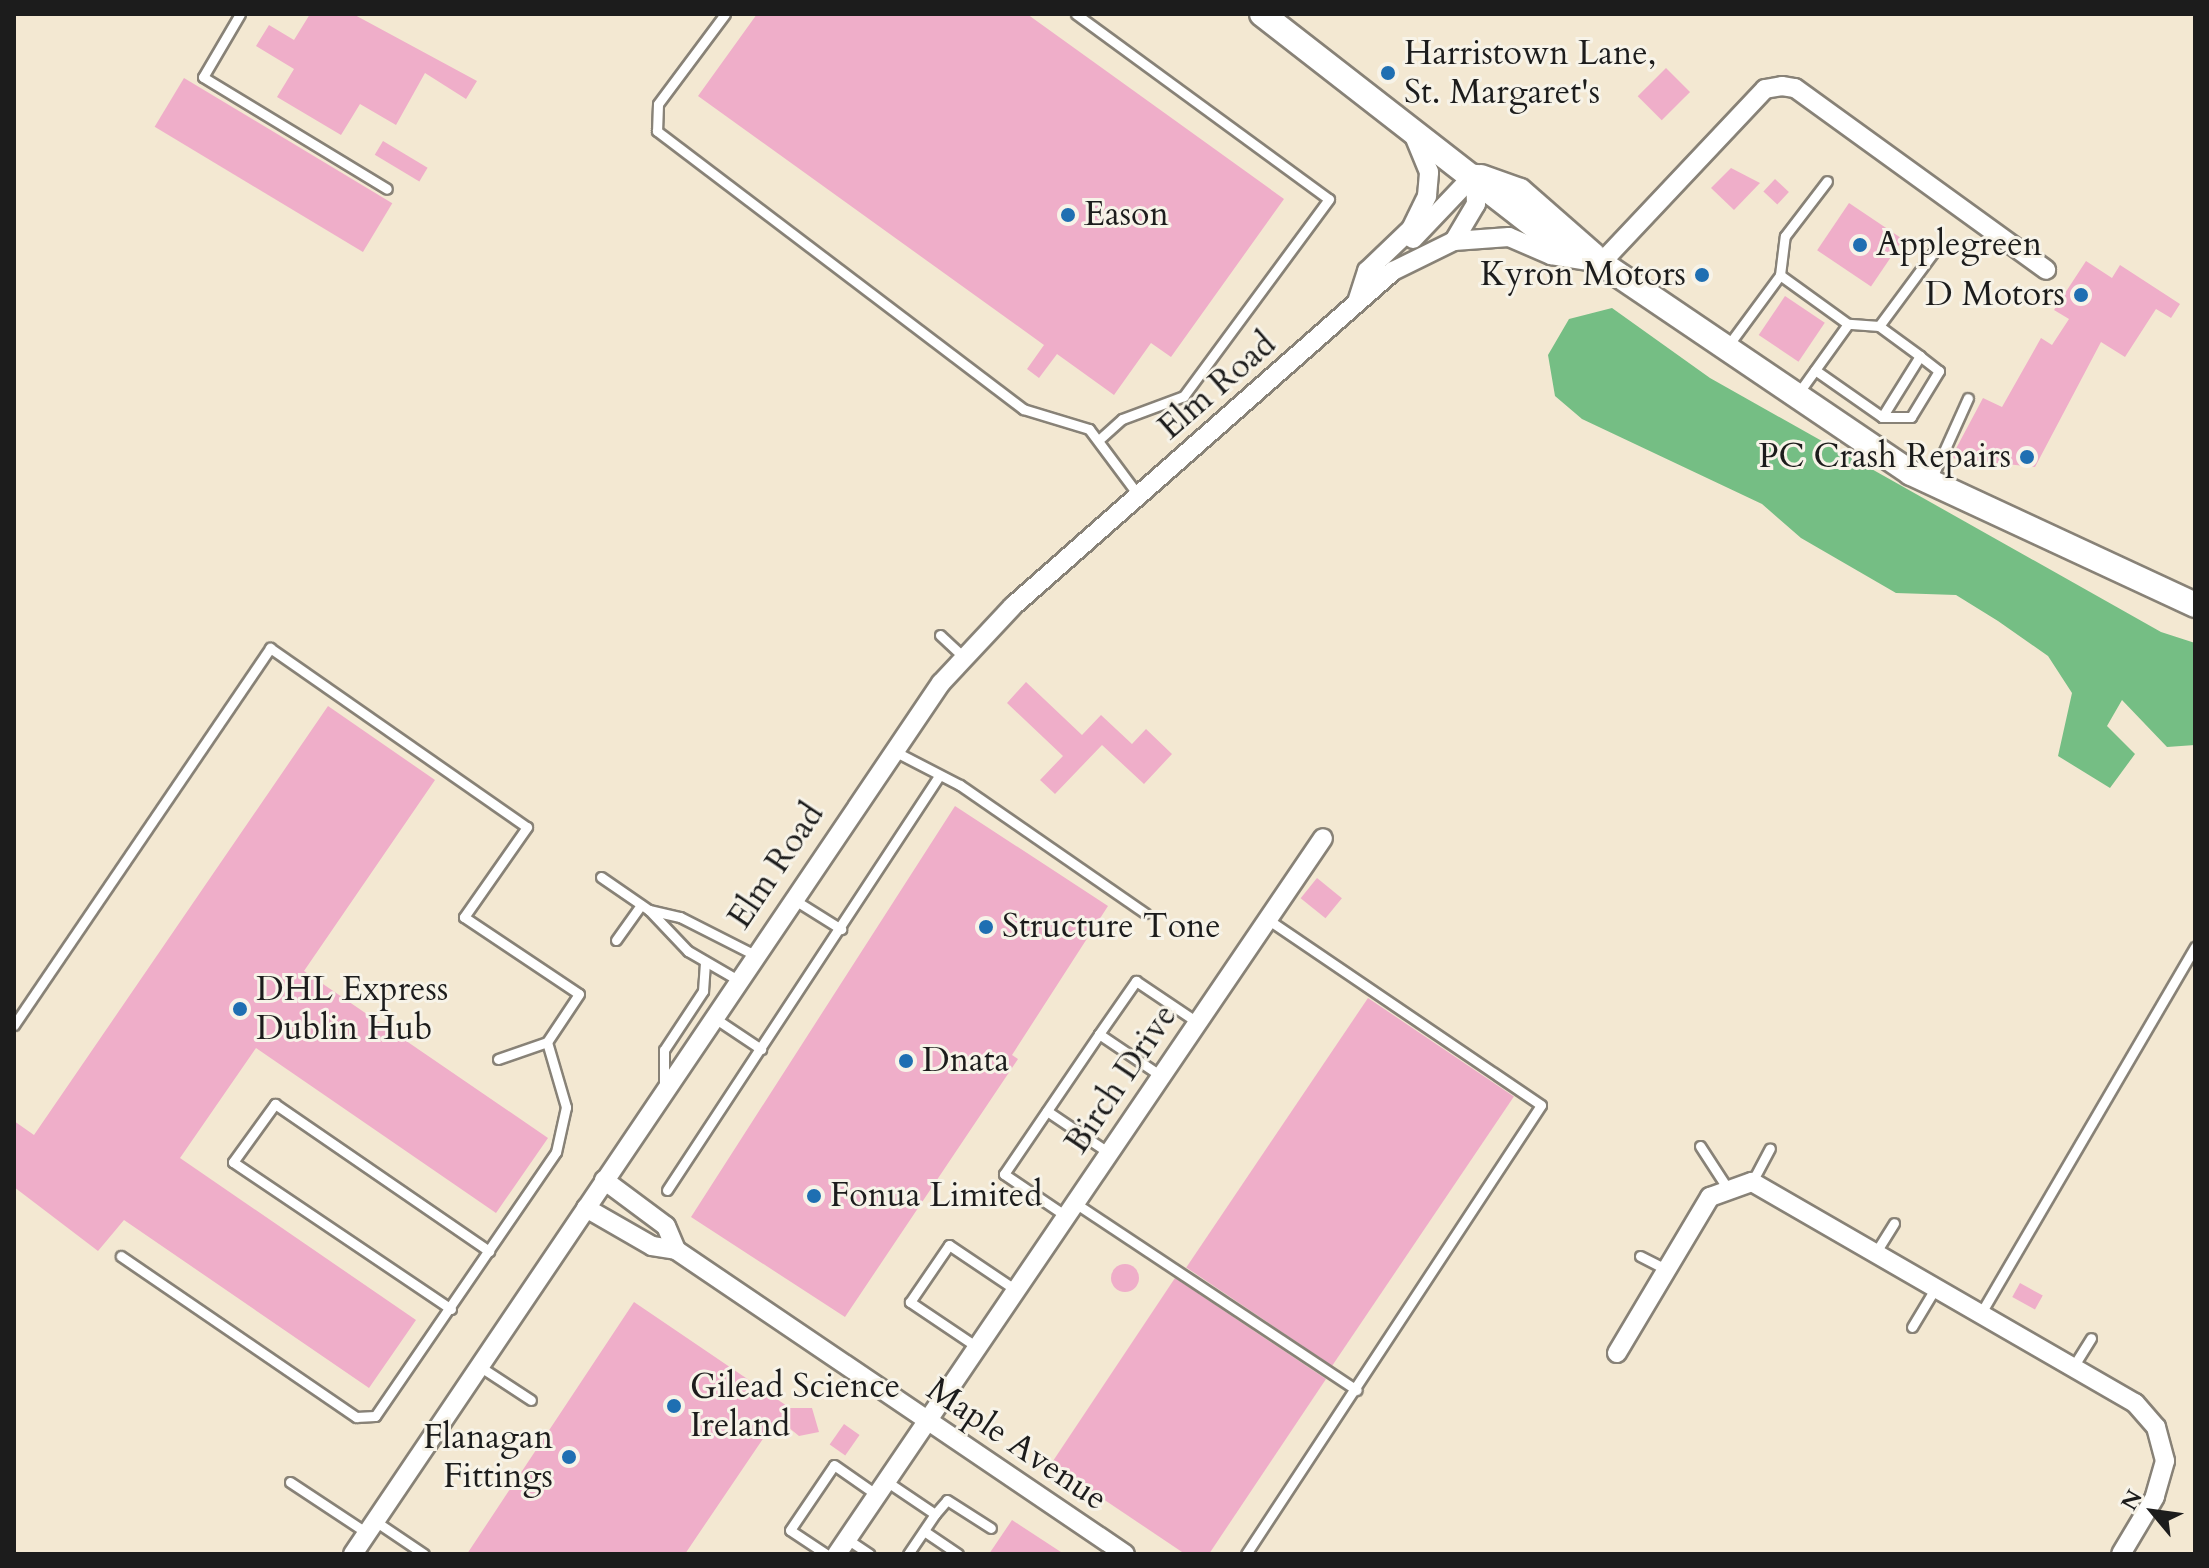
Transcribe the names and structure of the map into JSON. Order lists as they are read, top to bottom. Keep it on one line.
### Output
{"streets":{"street":["Elm Road","Birch Drive","Maple Avenue"]},"crossings":[["Elm Road","Maple Avenue"],["Birch Drive","Maple Avenue"]],"places":["Harristown Lane, St. Margaret's","Eason","Applegreen","Kyron Motors","D Motors","PC Crash Repairs","Structure Tone","DHL Express Dublin Hub","Dnata","Fonua Limited","Gilead Science Ireland","Flanagan Fittings"],"north":"top left"}
